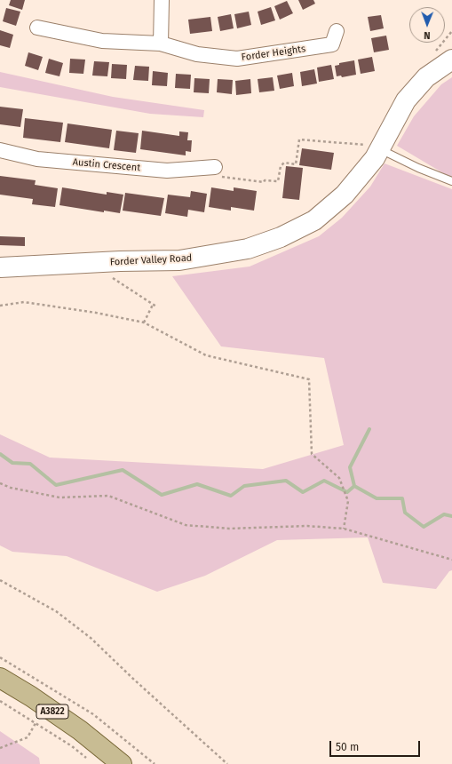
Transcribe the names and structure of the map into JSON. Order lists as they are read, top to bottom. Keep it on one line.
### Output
{"streets":{"main road":["Forder Valley Road","A3822"],"street":["Forder Heights","Austin Crescent"]},"scale_bar":"50 m","north":"bottom"}
